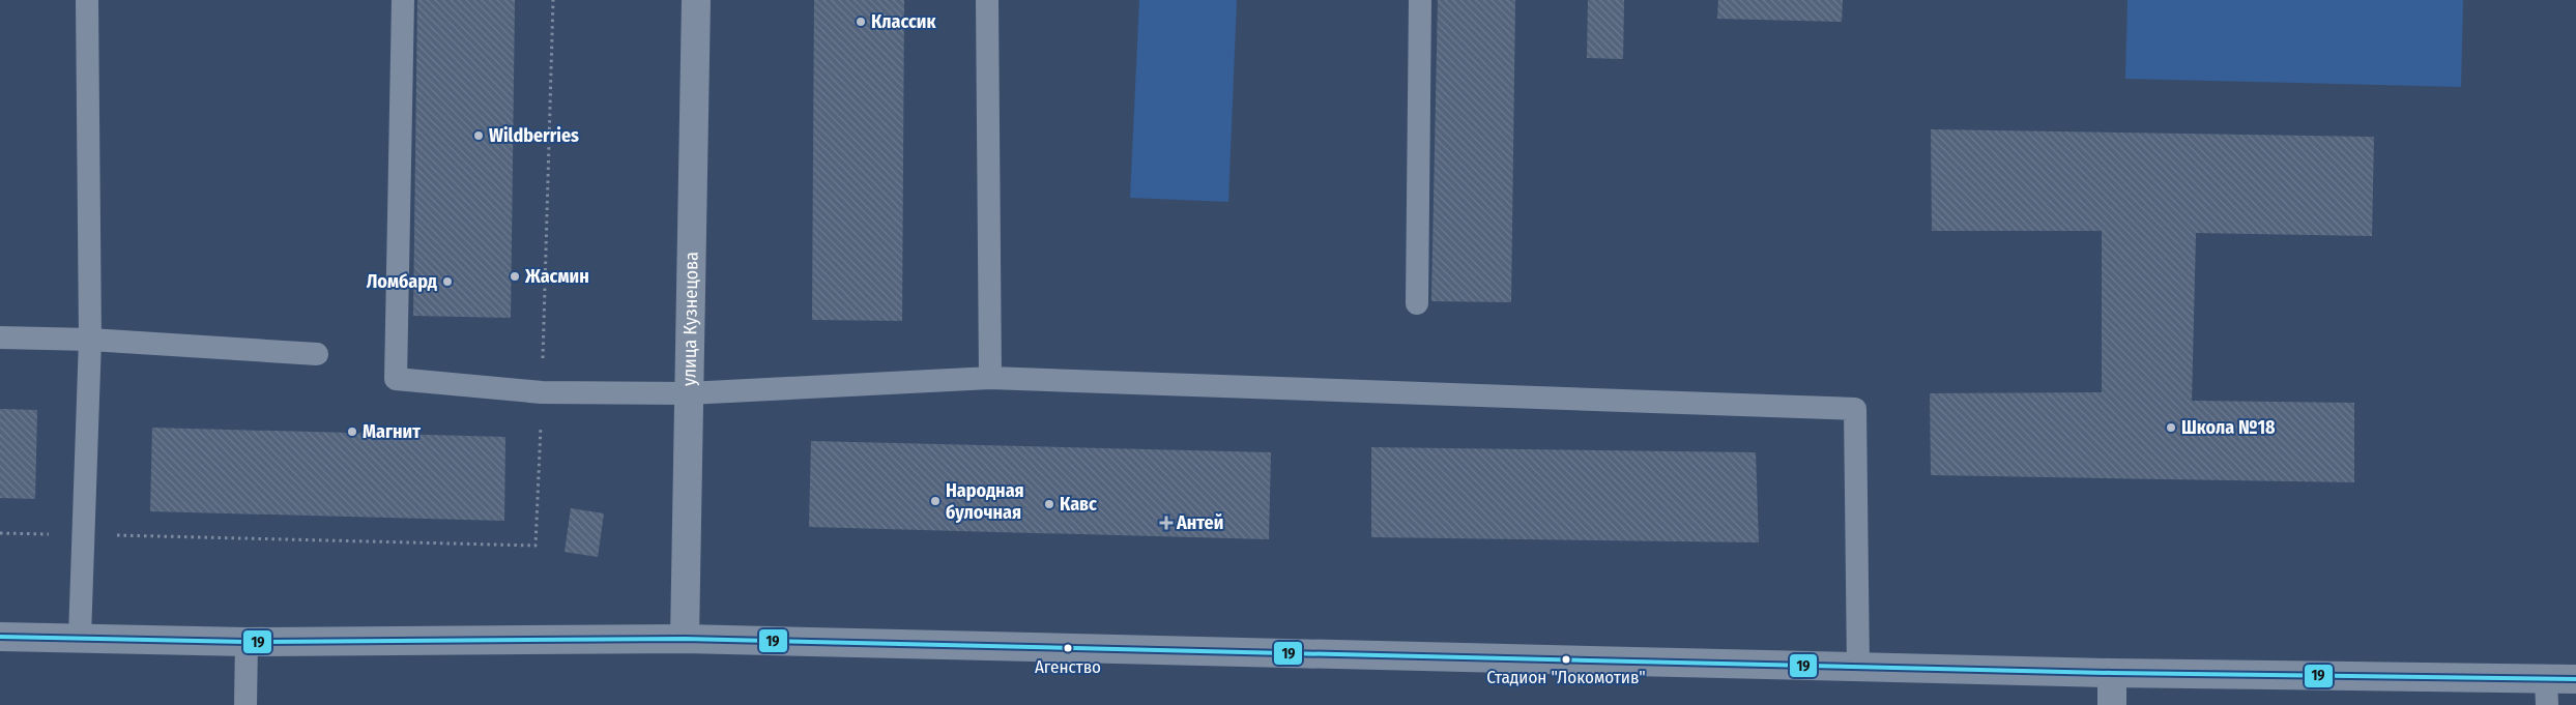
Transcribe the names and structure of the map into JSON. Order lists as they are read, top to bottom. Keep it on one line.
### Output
{"streets":{"street":["улица Кузнецова"]},"places":{"other":["Классик","Wildberries","Жасмин","Ломбард","Школа №18","Магнит","Народная булочная","Кавс","Агенство","Стадион \"Локомотив\""],"health":["Антей"]},"lines":["transit line 19"]}
